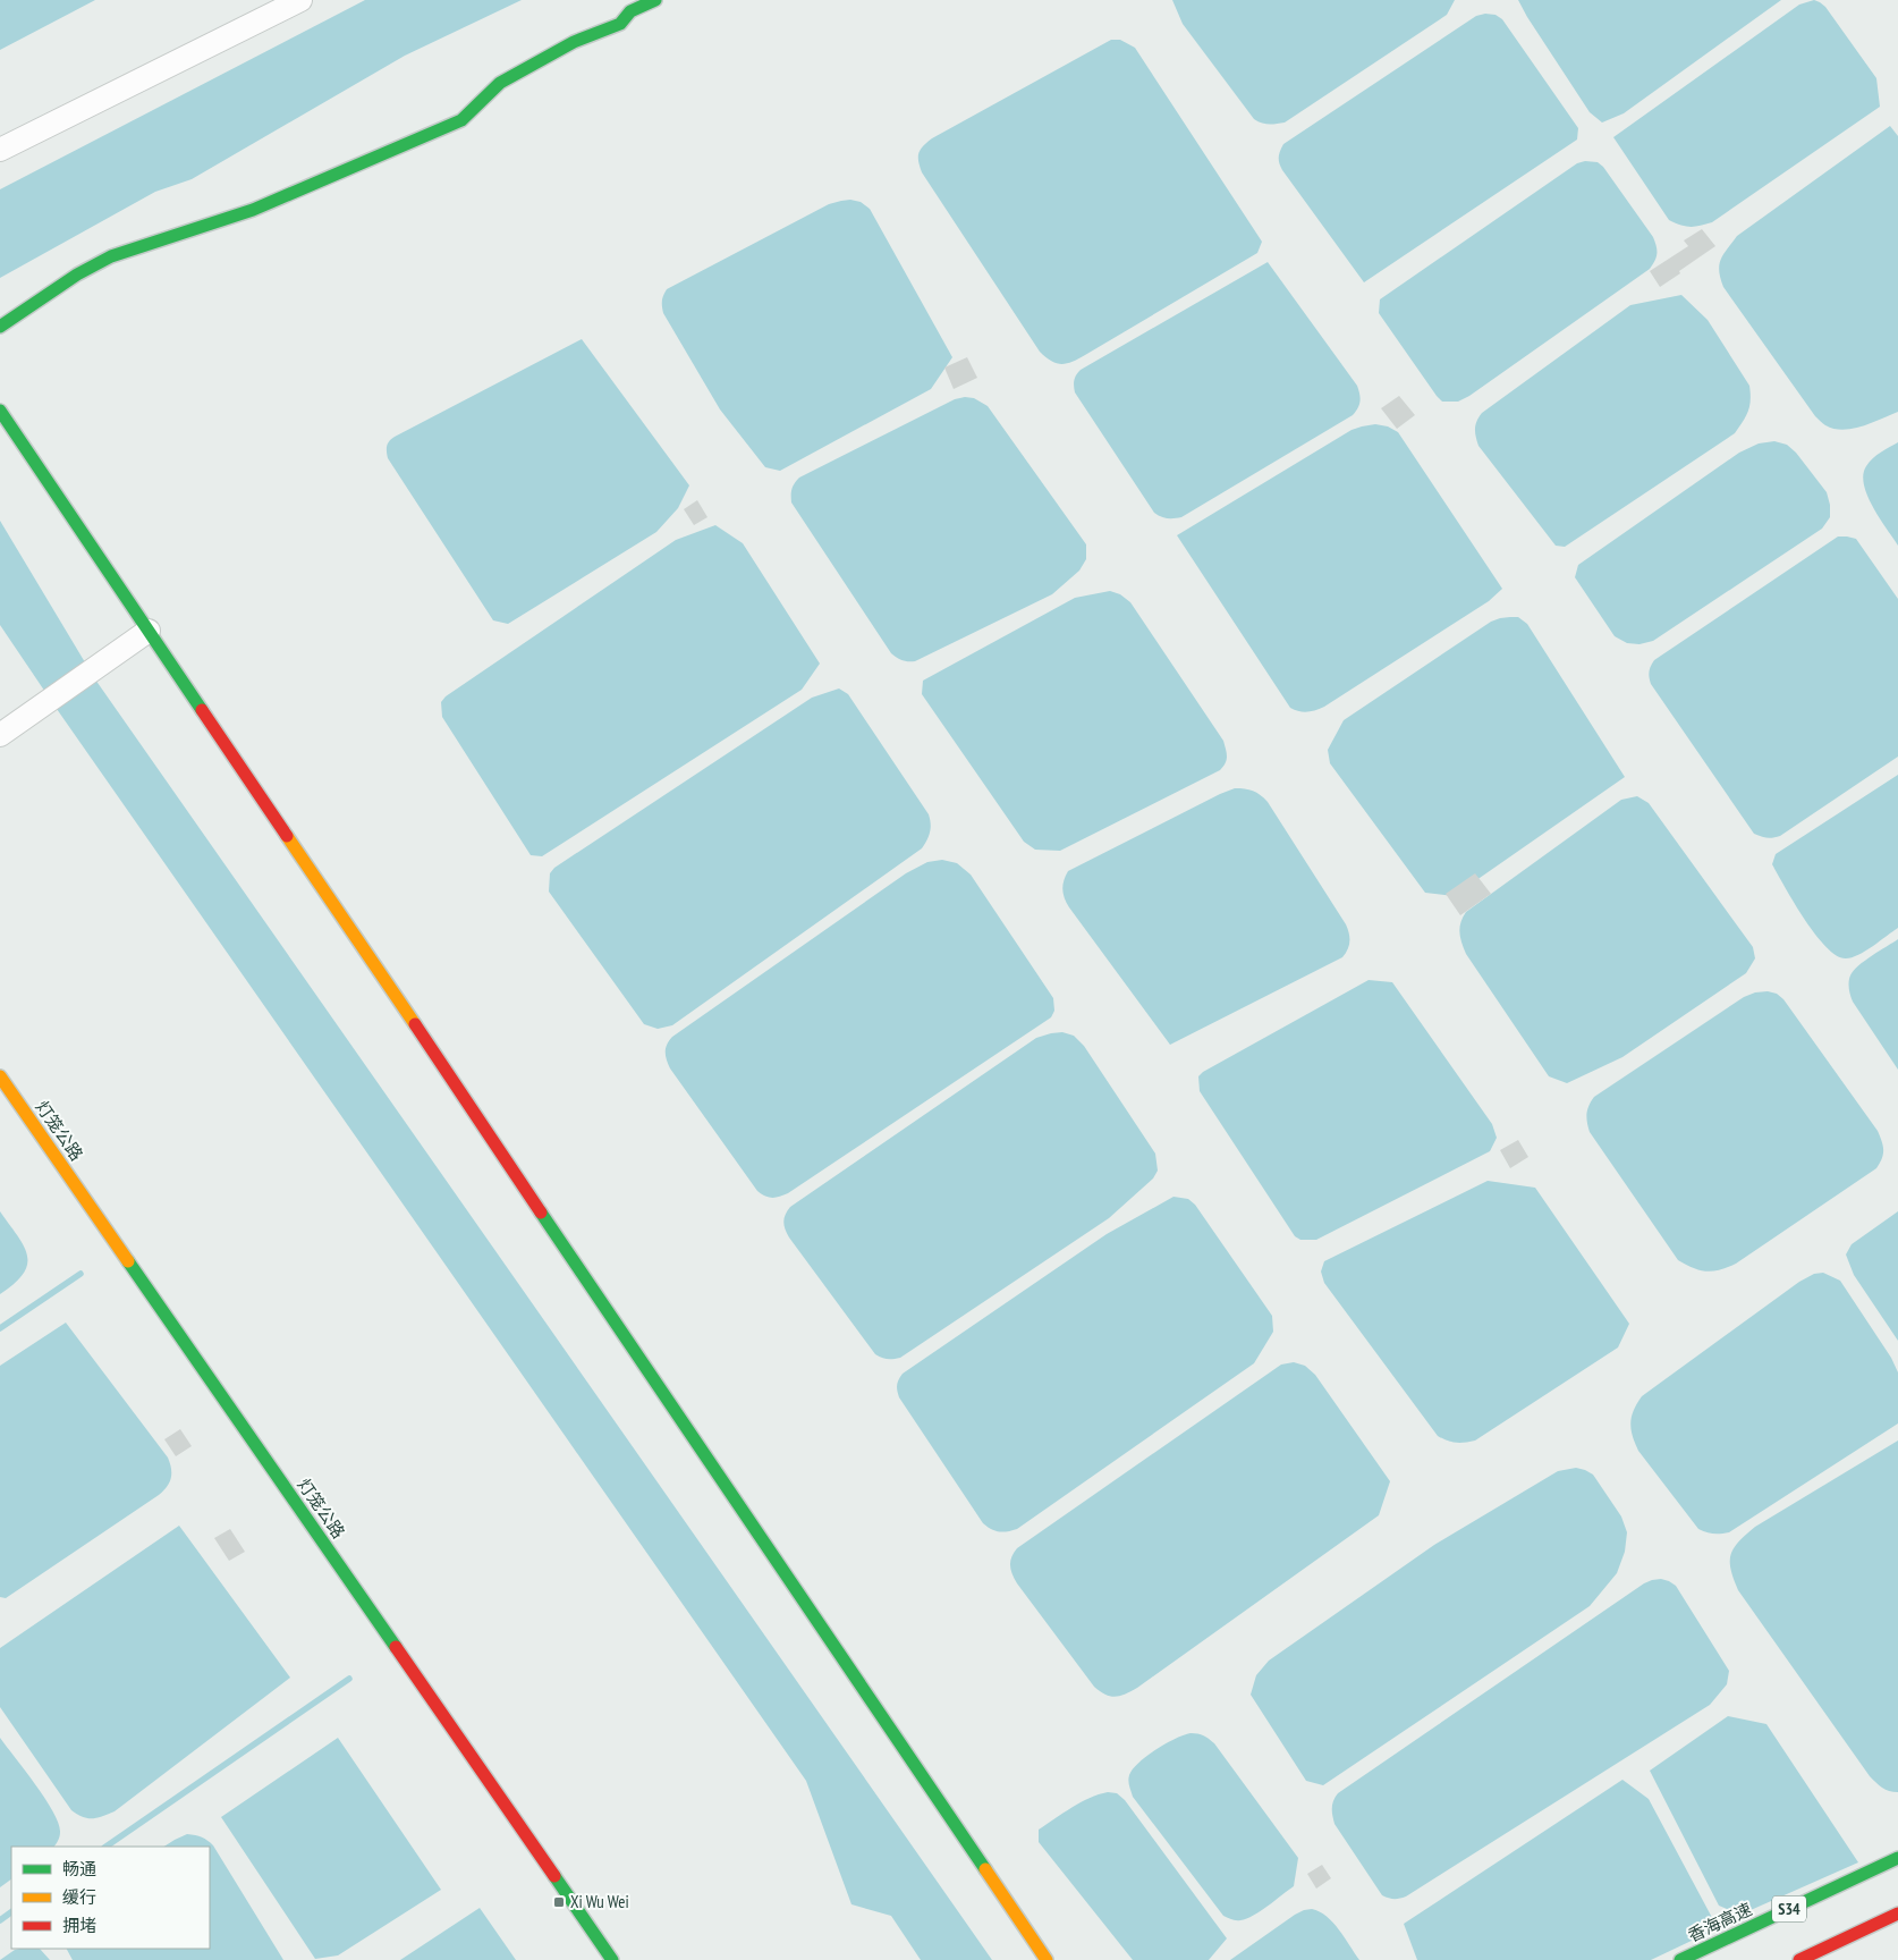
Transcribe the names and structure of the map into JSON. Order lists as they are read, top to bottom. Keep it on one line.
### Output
{"streets":{"main road":["灯笼公路","S34","香海高速"]},"places":{"transit":["Xi Wu Wei"]},"legend":["畅通","缓行","拥堵"]}
